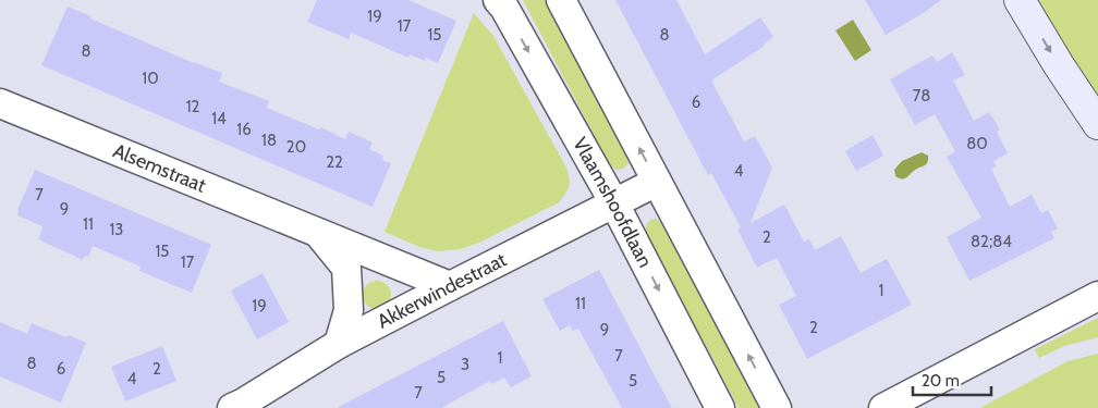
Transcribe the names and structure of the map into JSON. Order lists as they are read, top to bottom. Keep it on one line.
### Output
{"streets":{"street":["Alsemstraat","Vlaamshoofdlaan","Akkerwindestraat"]},"crossings":[["Alsemstraat","Akkerwindestraat"],["Vlaamshoofdlaan","Akkerwindestraat"]],"house_numbers":["19","17","15","8","8","10","78","6","12","14","16","18","80","20","22","4","7","9","11","13","2","82;84","15","17","1","11","19","2","9","7","1","8","3","6","2","5","4","5","7"],"scale_bar":"20 m"}
